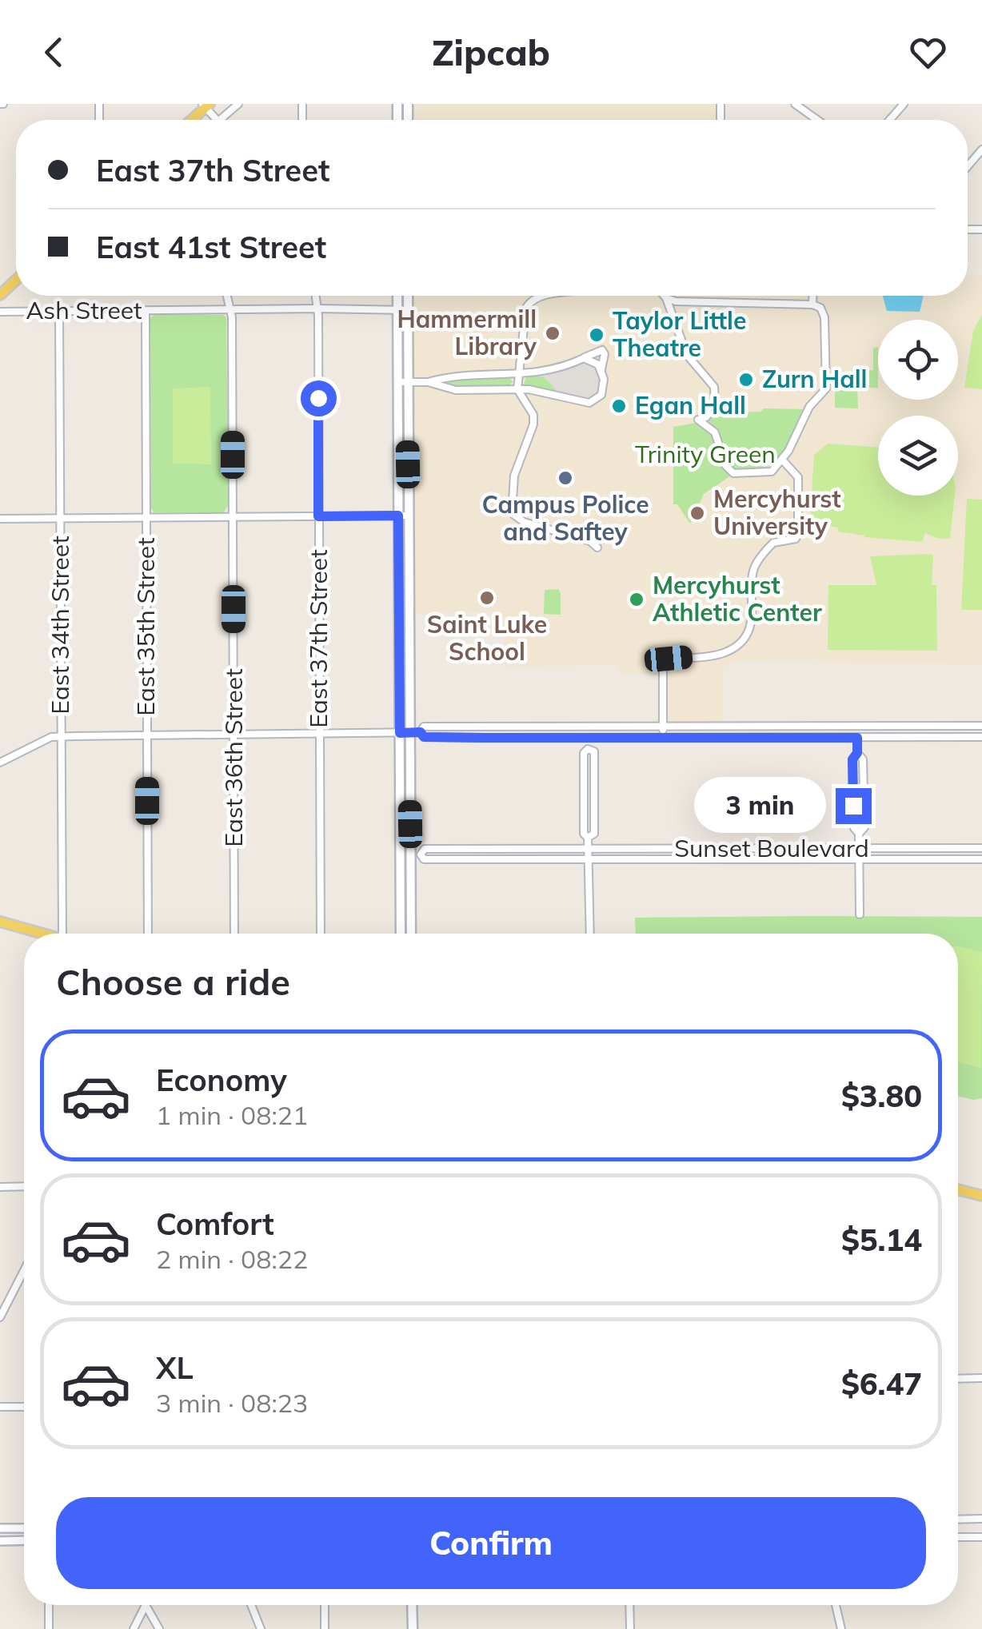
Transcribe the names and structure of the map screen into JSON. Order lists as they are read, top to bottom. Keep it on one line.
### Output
{"streets":{"street":["Ash Street","East 34th Street","East 35th Street","East 37th Street","East 36th Street","Sunset Boulevard"]},"crossings":[["Ash Street","East 34th Street"],["Ash Street","East 35th Street"],["Ash Street","East 37th Street"],["Ash Street","East 36th Street"]],"parks":["Trinity Green"],"places":["Hammermill Library","Taylor Little Theatre","Zurn Hall","Egan Hall","Campus Police and Saftey","Mercyhurst University","Saint Luke School","Mercyhurst Athletic Center"],"page":{"header":"Zipcab","banner":["East 37th Street","East 41st Street"],"bubble":"3 min","heading":"Choose a ride","list":[{"name":"Economy","note":"1 min · 08:21","value":"$3.80"},{"name":"Comfort","note":"2 min · 08:22","value":"$5.14"},{"name":"XL","note":"3 min · 08:23","value":"$6.47"}],"buttons":"Confirm"}}
